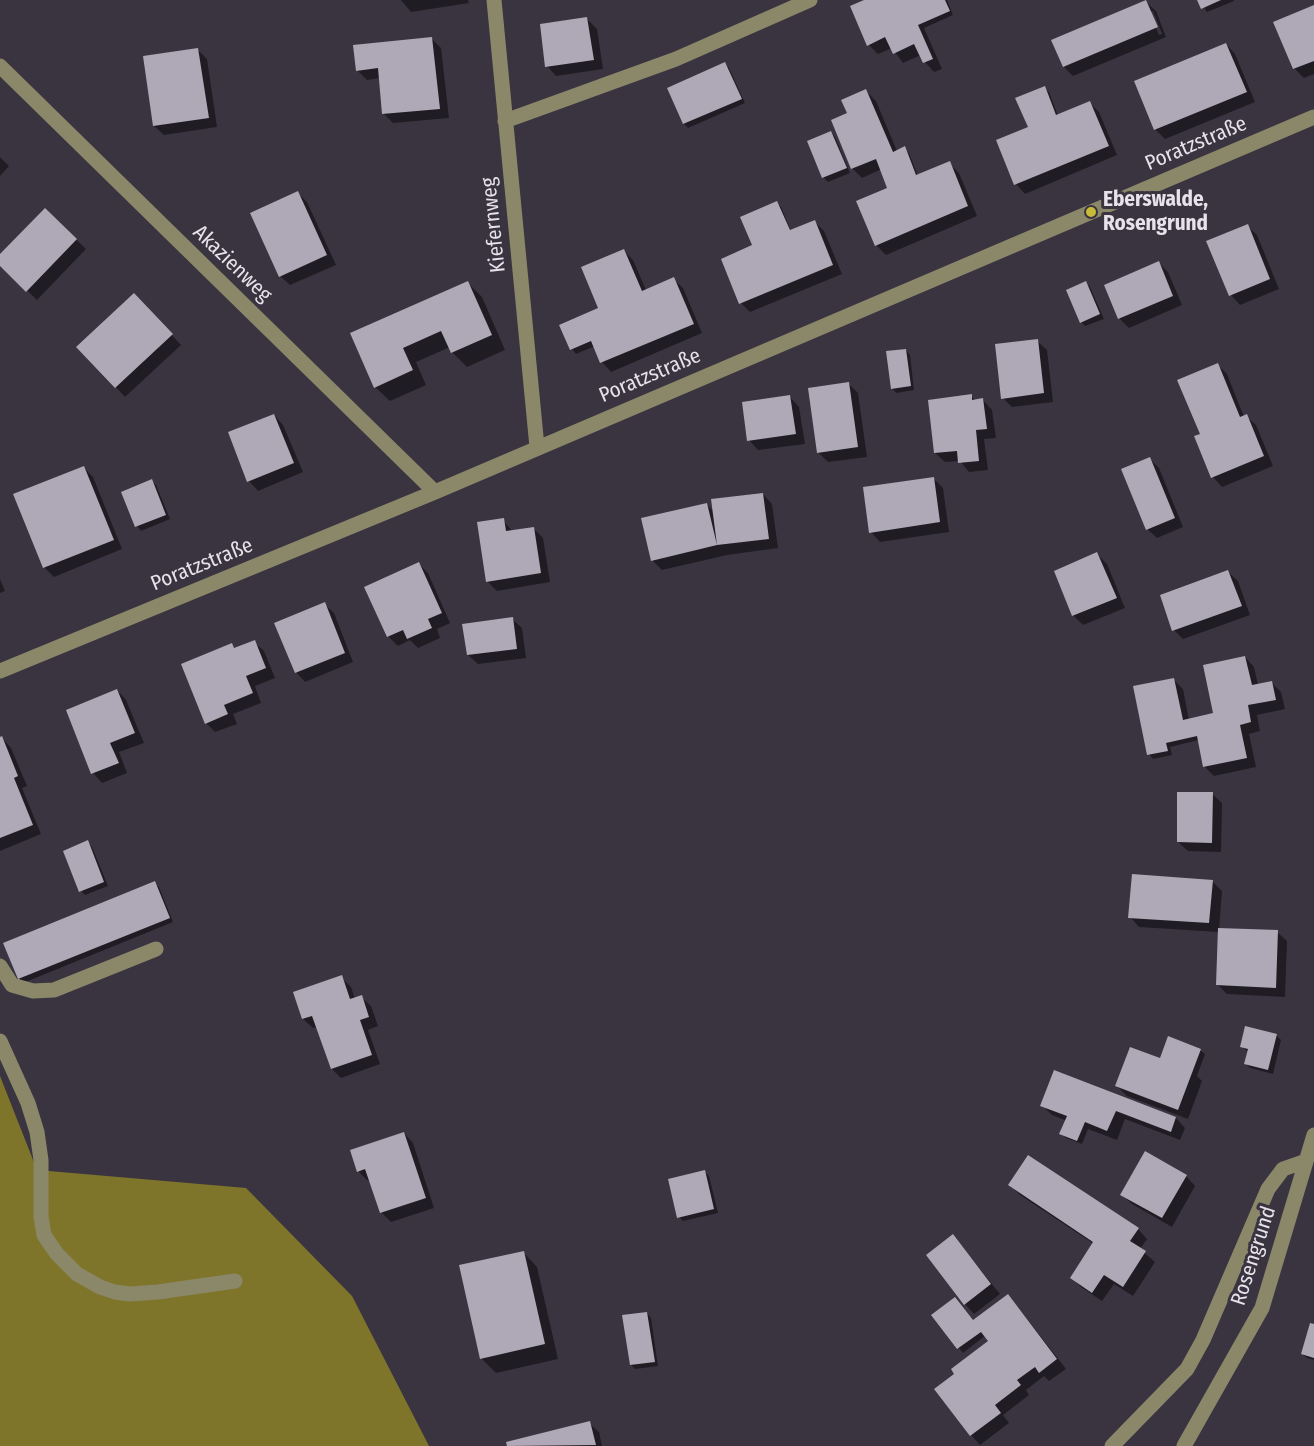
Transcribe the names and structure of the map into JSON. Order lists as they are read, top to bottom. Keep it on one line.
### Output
{"streets":{"street":["Poratzstraße","Kiefernweg","Akazienweg","Rosengrund"]},"crossings":[["Poratzstraße","Kiefernweg"],["Poratzstraße","Akazienweg"]],"places":["Eberswalde, Rosengrund"]}
